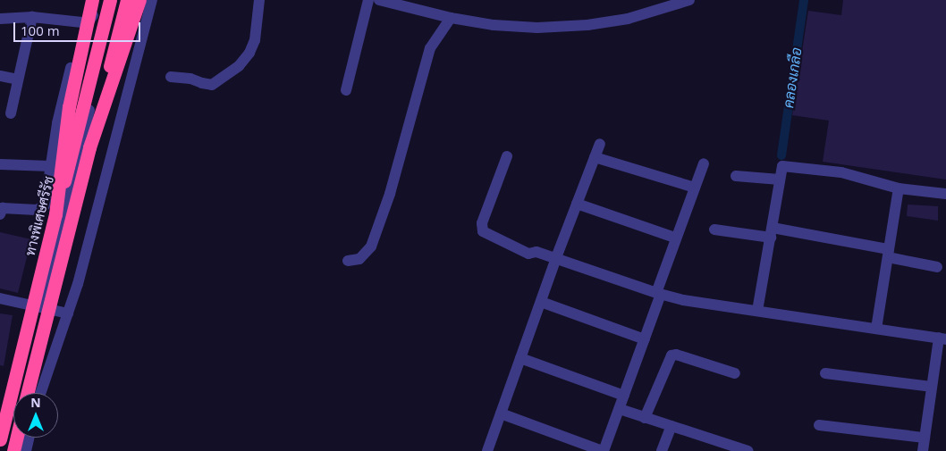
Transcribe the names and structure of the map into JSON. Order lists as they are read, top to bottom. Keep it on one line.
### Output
{"streets":{"highway":["ทางพิเศษศรีรัช"]},"water":["คลองเกลือ"],"scale_bar":"100 m","north":"top"}
